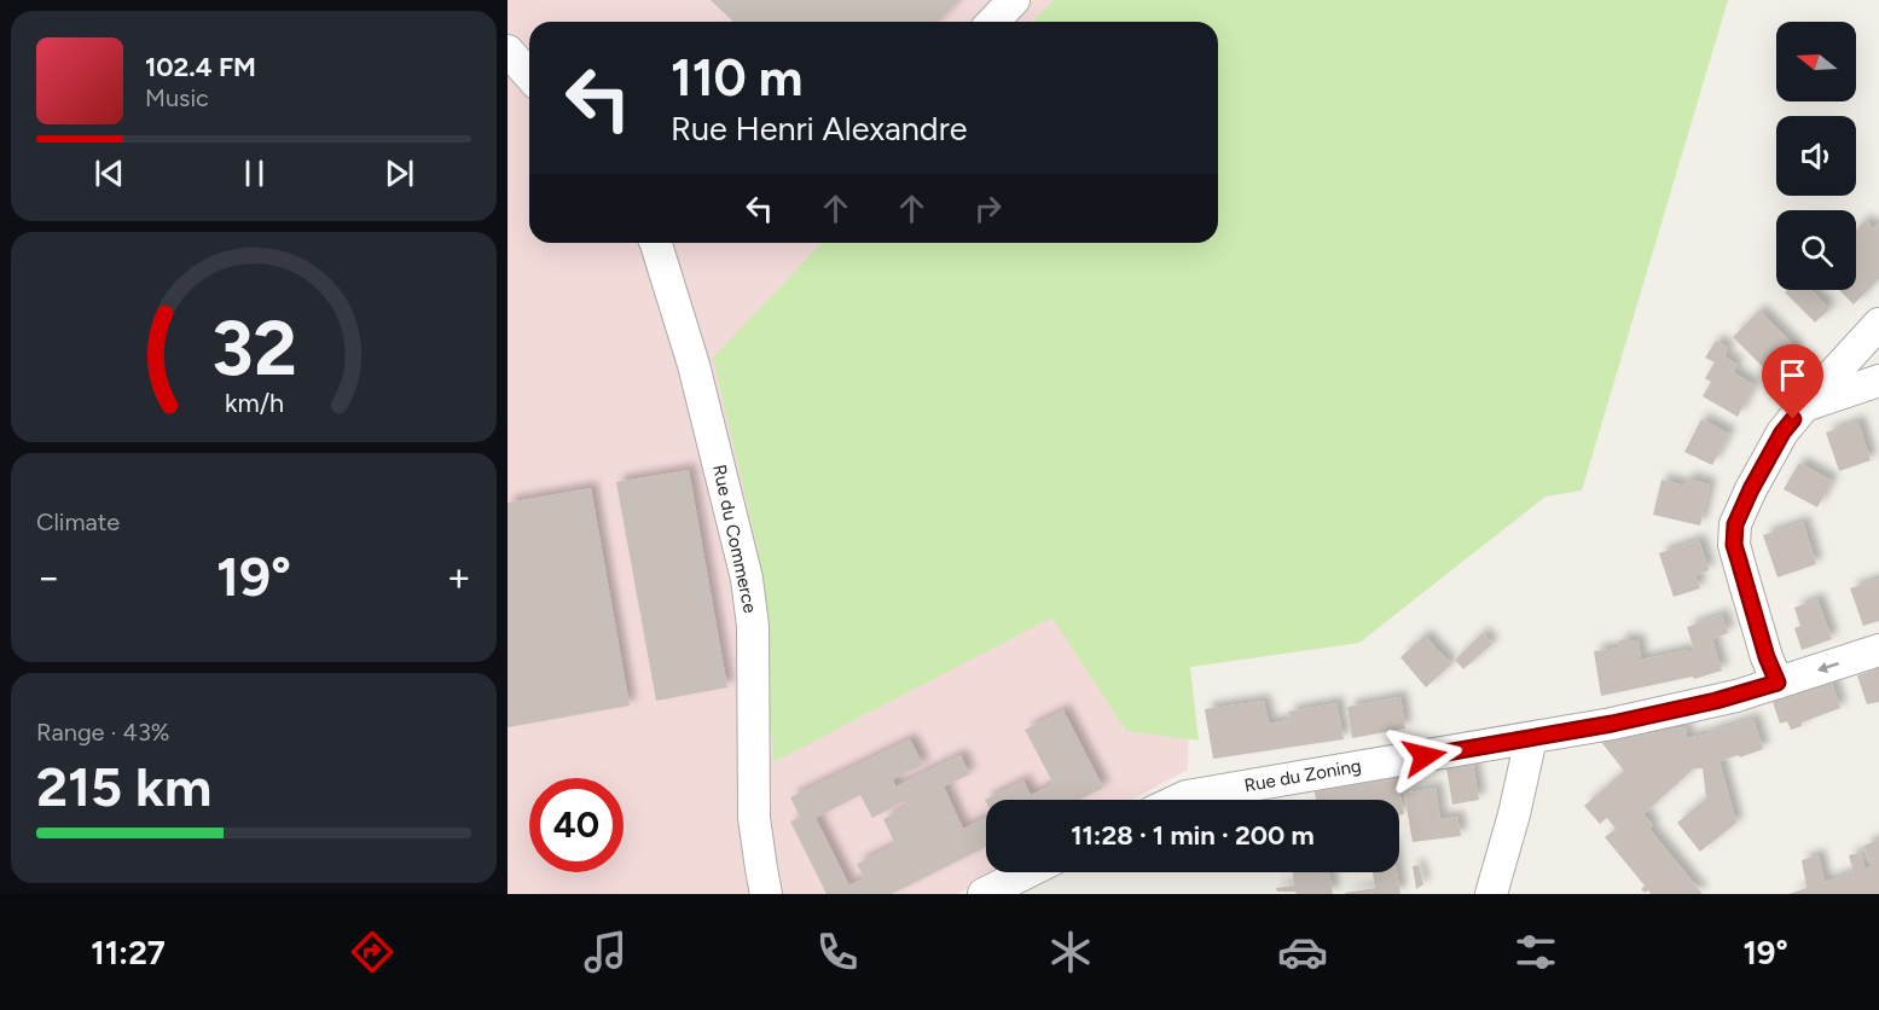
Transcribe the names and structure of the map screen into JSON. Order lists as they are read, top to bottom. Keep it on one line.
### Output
{"streets":{"street":["Rue du Commerce","Rue du Zoning"]},"north":"left","page":{"turn":["110 m","Rue Henri Alexandre"],"song":["102.4 FM","Music"],"tile":["Climate",["Range · 43%","215 km"]],"heat":["−","19°","+"],"limit":"40","trip":"11:28 · 1 min · 200 m","tabs":["11:27","19°"],"gauge":["32","km/h"]}}
